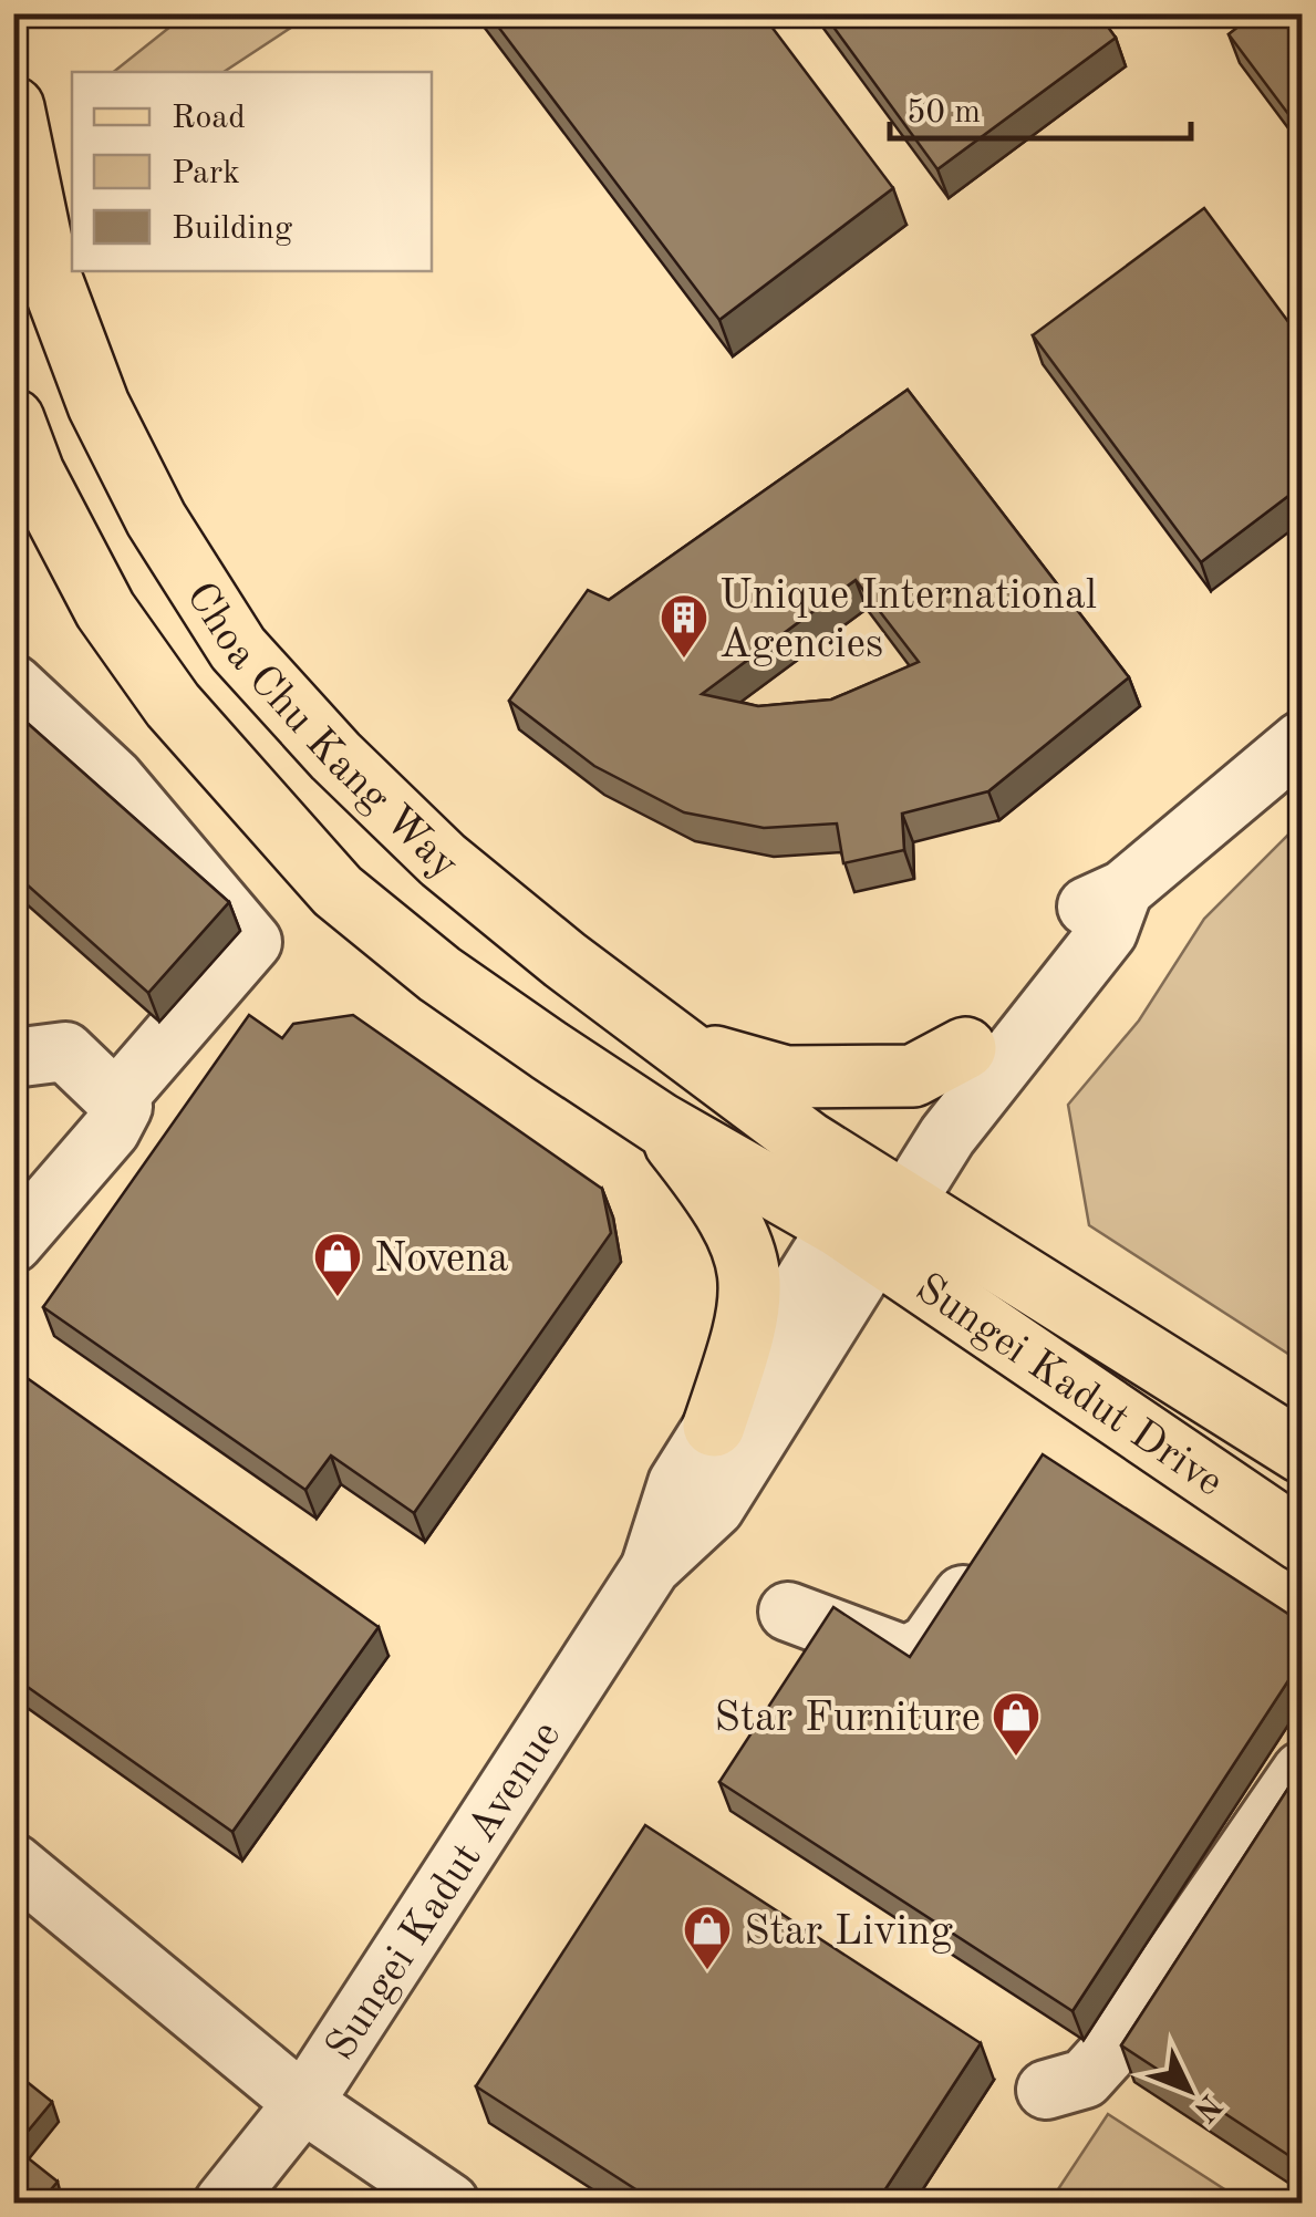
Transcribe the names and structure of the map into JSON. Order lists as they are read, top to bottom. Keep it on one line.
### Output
{"streets":{"main road":["Choa Chu Kang Way","Sungei Kadut Drive"],"street":["Sungei Kadut Avenue"]},"crossings":[["Choa Chu Kang Way","Sungei Kadut Drive"],["Choa Chu Kang Way","Sungei Kadut Avenue"],["Sungei Kadut Drive","Sungei Kadut Avenue"]],"places":{"building":["Unique International Agencies"],"shop":["Novena","Star Furniture","Star Living"]},"legend":["Road","Park","Building"],"scale_bar":"50 m","north":"bottom right"}
